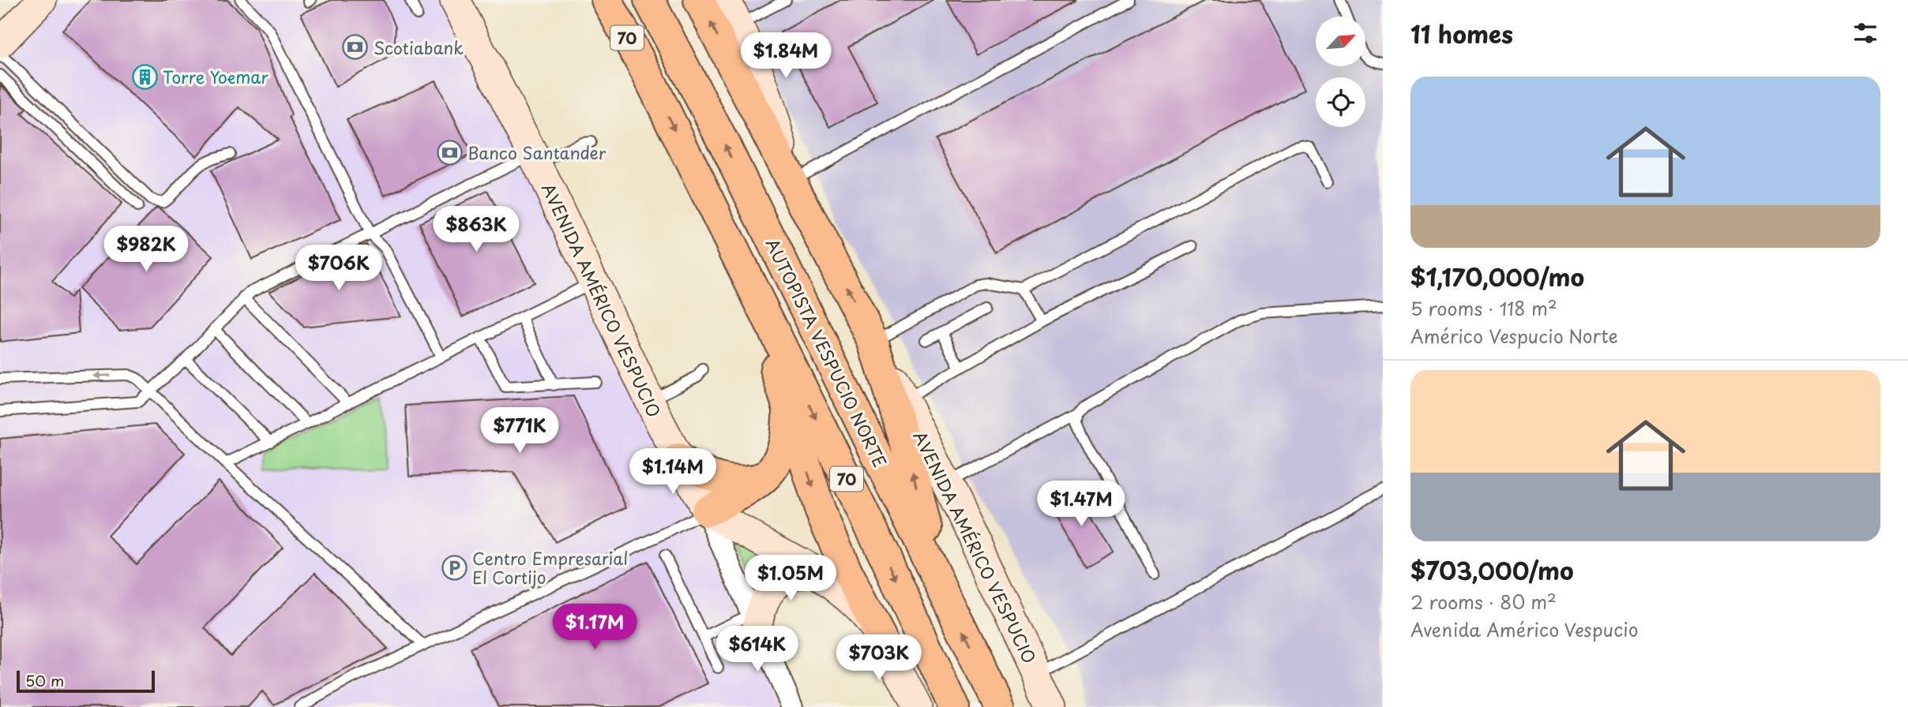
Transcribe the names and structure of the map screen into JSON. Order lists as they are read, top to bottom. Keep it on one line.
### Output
{"streets":{"main road":["70","AVENIDA AMÉRICO VESPUCIO","AUTOPISTA VESPUCIO NORTE"]},"places":{"bank":["Scotiabank","Banco Santander"],"building":["Torre Yoemar"],"parking":["Centro Empresarial El Cortijo"]},"scale_bar":"50 m","north":"top right","page":{"heading":"11 homes","price":["$1.84M","$863K","$982K","$706K","$771K","$1.14M","$1.47M","$1.05M","$1.17M","$614K","$703K"],"list":[{"name":"$1,170,000/mo","note":"5 rooms · 118 m² · Américo Vespucio Norte"},{"name":"$703,000/mo","note":"2 rooms · 80 m² · Avenida Américo Vespucio"}],"scale":"50 m"}}
